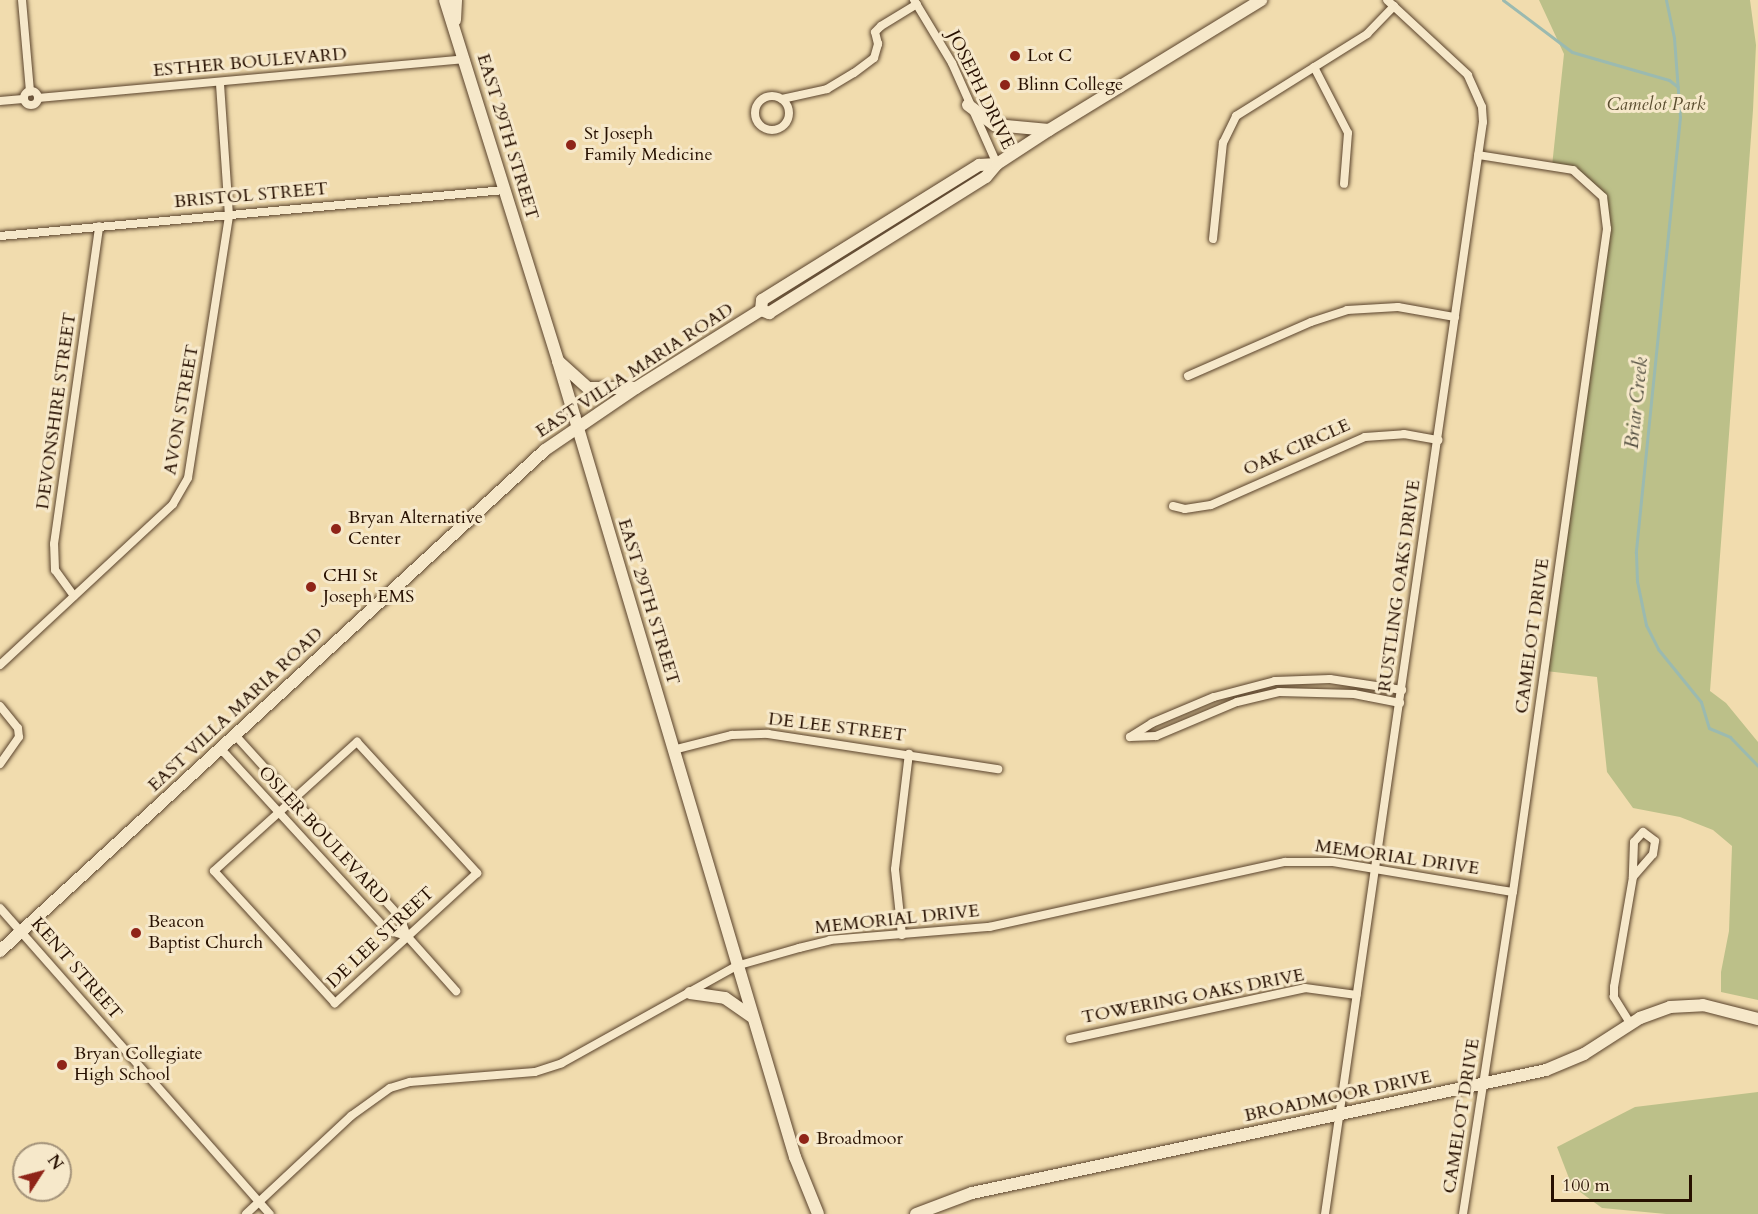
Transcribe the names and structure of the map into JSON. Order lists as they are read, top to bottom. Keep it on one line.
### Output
{"streets":{"main road":["EAST 29TH STREET","EAST VILLA MARIA ROAD","BROADMOOR DRIVE"],"street":["ESTHER BOULEVARD","JOSEPH DRIVE","BRISTOL STREET","AVON STREET","DEVONSHIRE STREET","OAK CIRCLE","RUSTLING OAKS DRIVE","CAMELOT DRIVE","DE LEE STREET","OSLER BOULEVARD","MEMORIAL DRIVE","KENT STREET","TOWERING OAKS DRIVE"]},"crossings":[["ESTHER BOULEVARD","EAST 29TH STREET"],["ESTHER BOULEVARD","AVON STREET"],["JOSEPH DRIVE","EAST VILLA MARIA ROAD"],["EAST 29TH STREET","BRISTOL STREET"],["EAST 29TH STREET","EAST VILLA MARIA ROAD"],["EAST 29TH STREET","DE LEE STREET"],["EAST 29TH STREET","MEMORIAL DRIVE"],["BRISTOL STREET","AVON STREET"],["BRISTOL STREET","DEVONSHIRE STREET"],["EAST VILLA MARIA ROAD","OSLER BOULEVARD"],["EAST VILLA MARIA ROAD","KENT STREET"],["AVON STREET","DEVONSHIRE STREET"],["OAK CIRCLE","RUSTLING OAKS DRIVE"],["RUSTLING OAKS DRIVE","CAMELOT DRIVE"],["RUSTLING OAKS DRIVE","MEMORIAL DRIVE"],["RUSTLING OAKS DRIVE","TOWERING OAKS DRIVE"],["RUSTLING OAKS DRIVE","BROADMOOR DRIVE"],["CAMELOT DRIVE","MEMORIAL DRIVE"],["CAMELOT DRIVE","BROADMOOR DRIVE"],["DE LEE STREET","OSLER BOULEVARD"],["MEMORIAL DRIVE","KENT STREET"]],"water":["Briar Creek"],"parks":["Camelot Park"],"places":["Lot C","Blinn College","St Joseph Family Medicine","Bryan Alternative Center","CHI St Joseph EMS","Beacon Baptist Church","Bryan Collegiate High School","Broadmoor"],"scale_bar":"100 m","north":"top right"}
